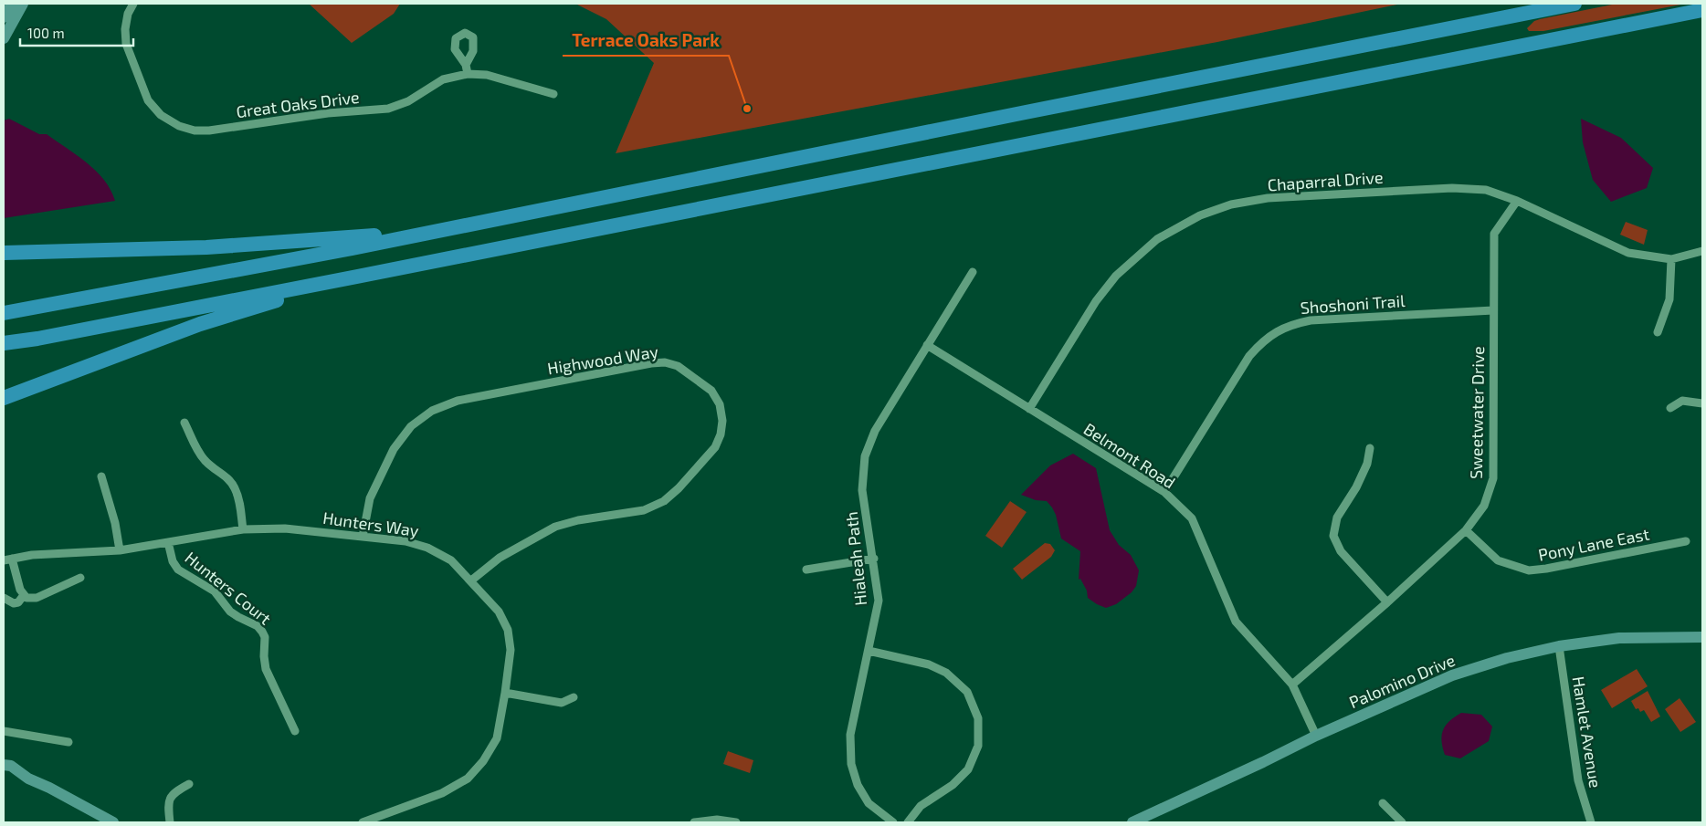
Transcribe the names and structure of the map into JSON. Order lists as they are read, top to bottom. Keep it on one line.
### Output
{"streets":{"street":["Great Oaks Drive","Chaparral Drive","Shoshoni Trail","Highwood Way","Sweetwater Drive","Belmont Road","Hunters Way","Pony Lane East","Hialeah Path","Hunters Court","Palomino Drive","Hamlet Avenue"]},"crossings":[["Chaparral Drive","Sweetwater Drive"],["Chaparral Drive","Belmont Road"],["Shoshoni Trail","Sweetwater Drive"],["Shoshoni Trail","Belmont Road"],["Highwood Way","Hunters Way"],["Sweetwater Drive","Belmont Road"],["Sweetwater Drive","Pony Lane East"],["Belmont Road","Hialeah Path"],["Belmont Road","Palomino Drive"],["Hunters Way","Hunters Court"],["Palomino Drive","Hamlet Avenue"]],"places":["Terrace Oaks Park"],"scale_bar":"100 m"}
